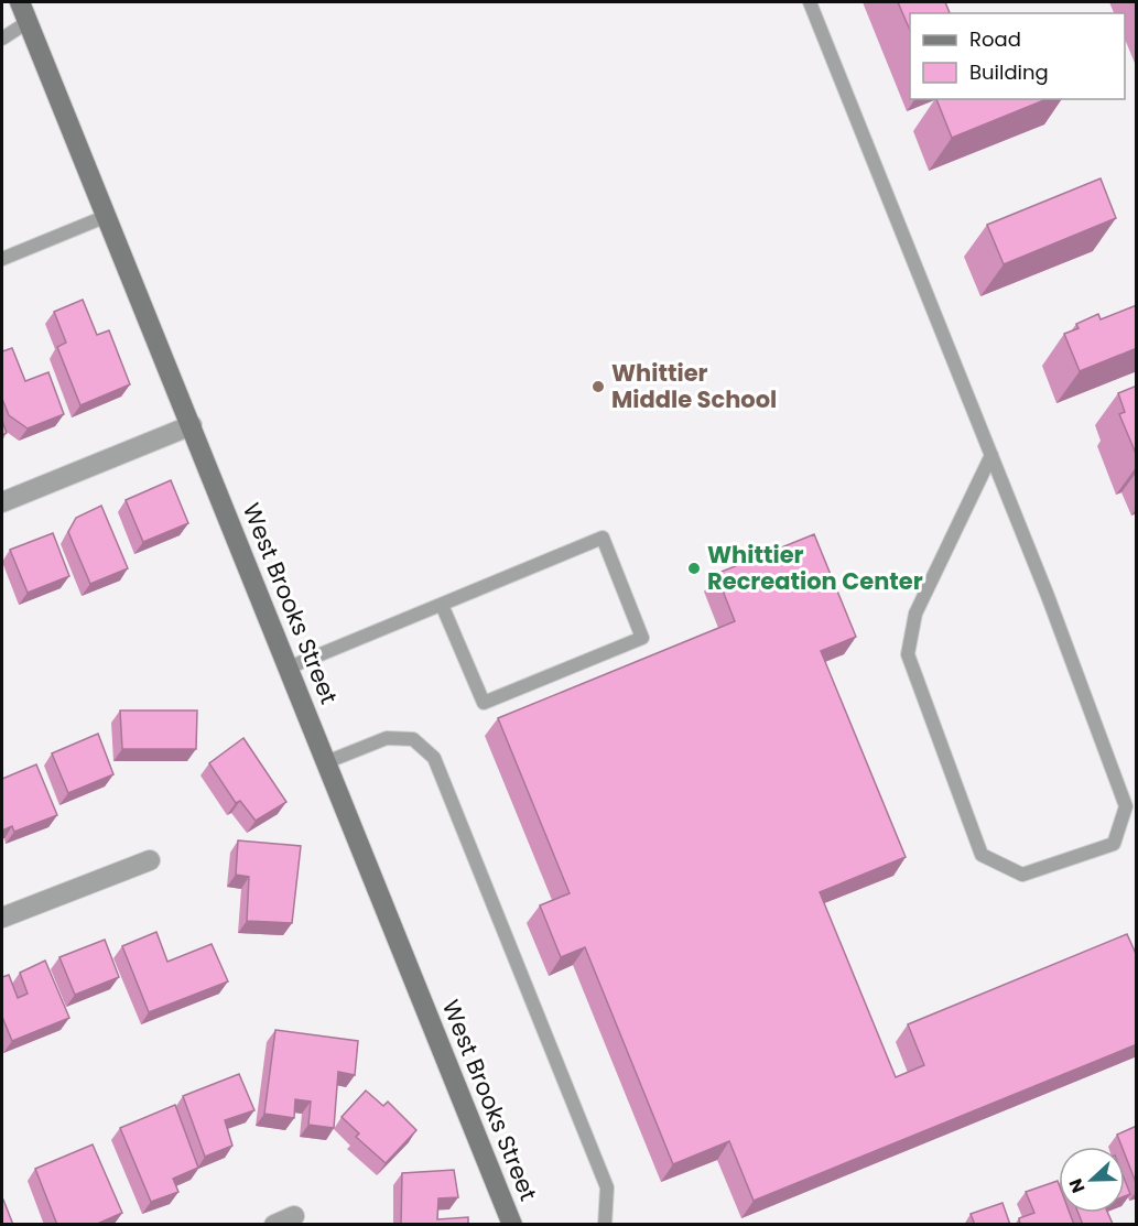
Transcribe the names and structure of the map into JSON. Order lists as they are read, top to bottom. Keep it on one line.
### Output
{"streets":{"street":["West Brooks Street"]},"places":["Whittier Middle School","Whittier Recreation Center"],"legend":["Road","Building"],"north":"left"}
